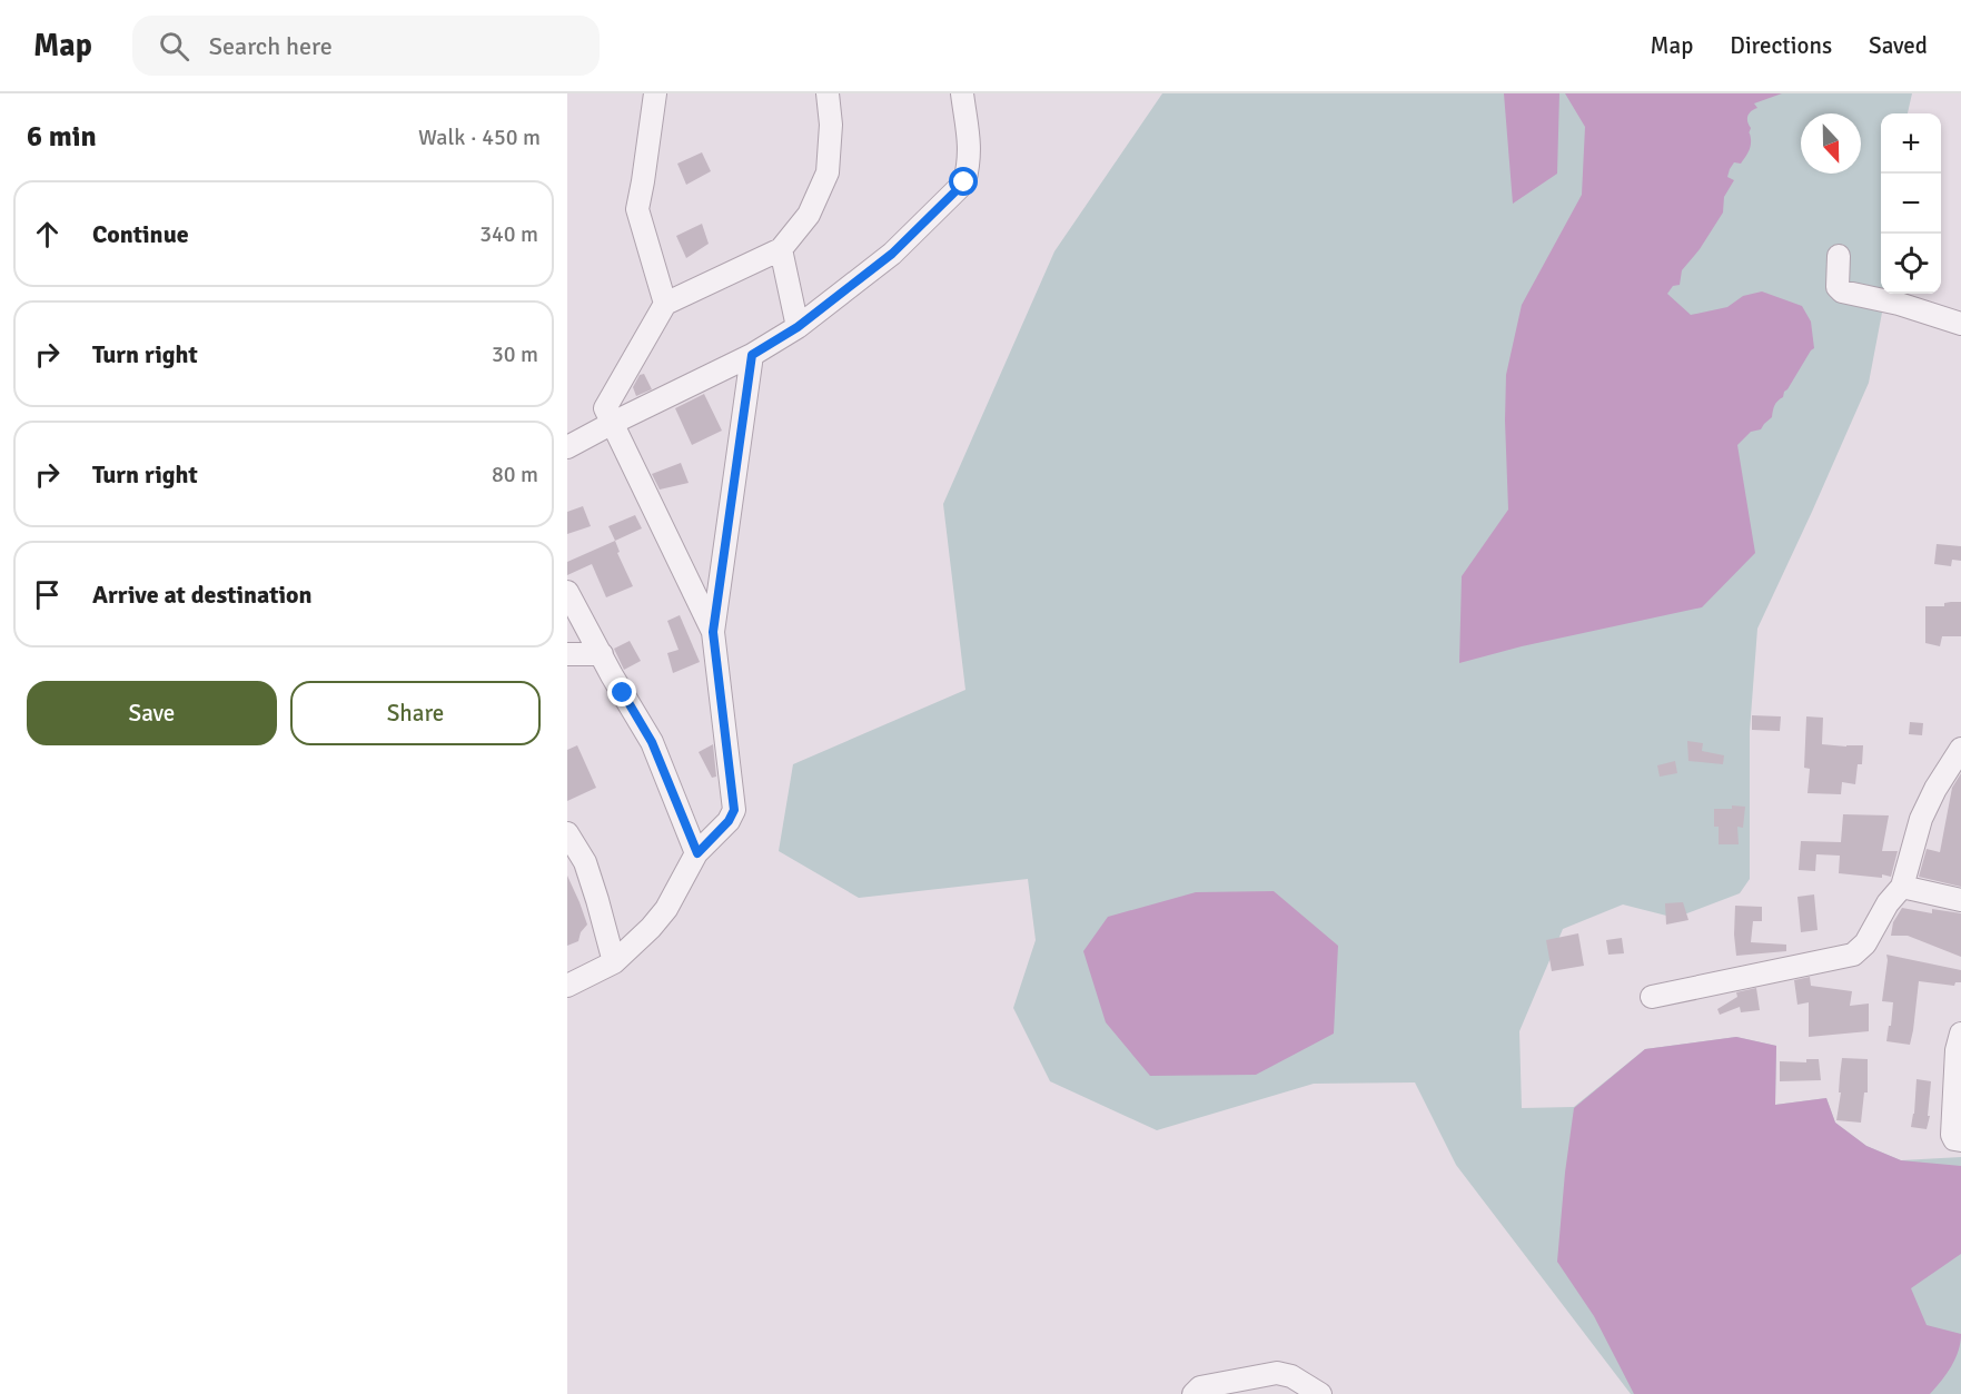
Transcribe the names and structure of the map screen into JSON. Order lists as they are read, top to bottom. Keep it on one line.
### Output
{"north":"bottom","page":{"header":"Map","search":"Search here","nav":["Map","Directions","Saved"],"heading":["6 min","Walk · 450 m"],"map_buttons":["+","−"],"list":[["Continue","340 m"],["Turn right","30 m"],["Turn right","80 m"],"Arrive at destination"],"buttons":["Save","Share"]}}
